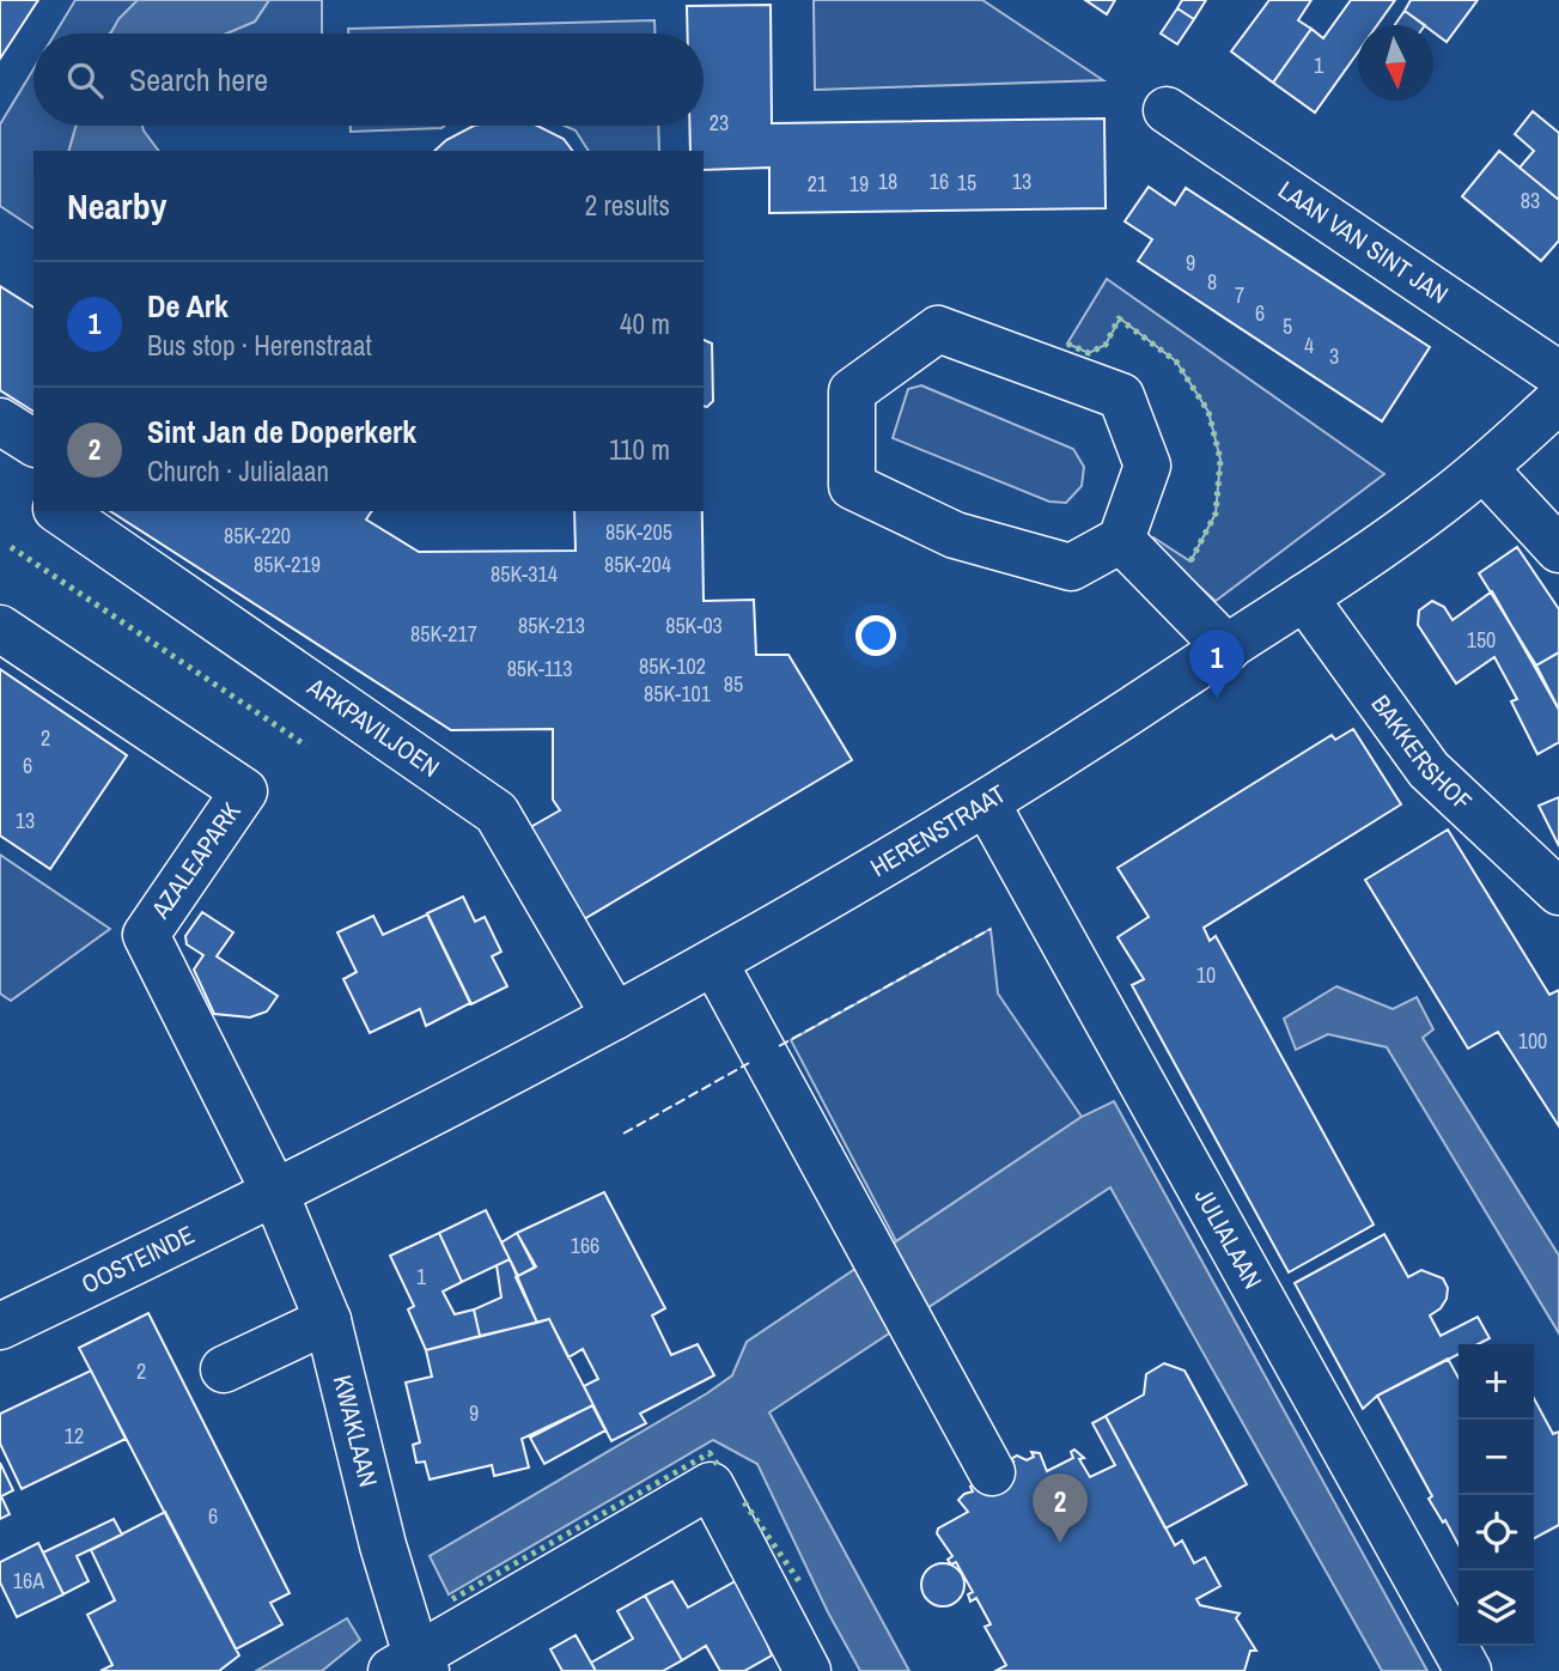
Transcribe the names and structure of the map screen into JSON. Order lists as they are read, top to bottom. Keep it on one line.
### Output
{"streets":{"street":["LAAN VAN SINT JAN","ARKPAVILJOEN","BAKKERSHOF","HERENSTRAAT","AZALEAPARK","JULIALAAN","OOSTEINDE","KWAKLAAN"]},"crossings":[["ARKPAVILJOEN","HERENSTRAAT"],["BAKKERSHOF","HERENSTRAAT"],["HERENSTRAAT","AZALEAPARK"],["HERENSTRAAT","JULIALAAN"],["HERENSTRAAT","OOSTEINDE"],["HERENSTRAAT","KWAKLAAN"],["AZALEAPARK","OOSTEINDE"],["AZALEAPARK","KWAKLAAN"],["OOSTEINDE","KWAKLAAN"]],"house_numbers":["1","23","18","16","13","15","21","19","83","9","8","7","6","5","4","3","85K-205","85K-220","85K-219","85K-204","85K-314","85K-213","85K-03","85K-217","150","85K-102","85K-113","85","85K-101","2","6","13","10","100","166","1","2","9","12","6","16A"],"north":"bottom","page":{"search":"Search here","heading":["Nearby","2 results"],"list":[{"mark":"1","name":"De Ark","note":"Bus stop · Herenstraat","value":"40 m"},{"mark":"2","name":"Sint Jan de Doperkerk","note":"Church · Julialaan","value":"110 m"}],"pins":["1","2"],"map_buttons":["+","−"]}}
